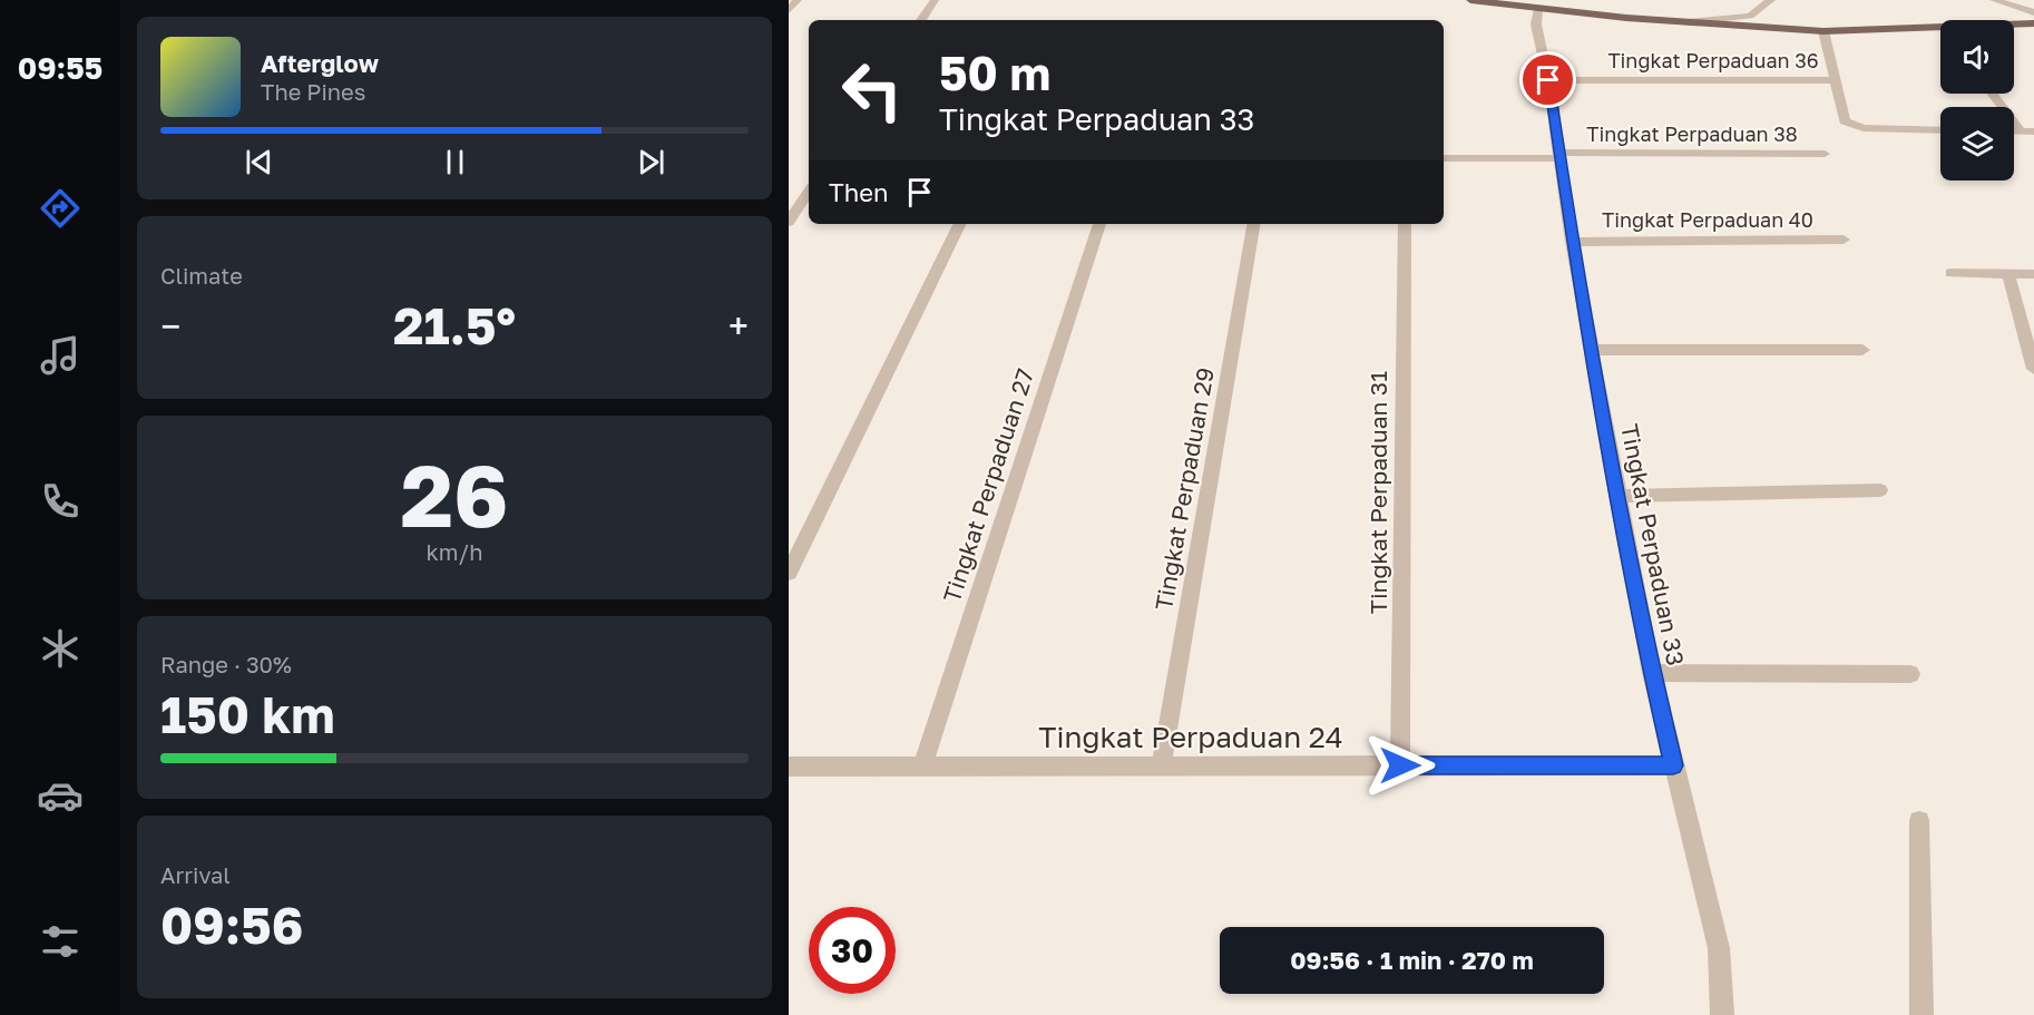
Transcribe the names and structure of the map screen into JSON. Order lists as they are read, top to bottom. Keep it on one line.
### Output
{"streets":{"street":["Tingkat Perpaduan 36","Tingkat Perpaduan 38","Tingkat Perpaduan 40","Tingkat Perpaduan 27","Tingkat Perpaduan 29","Tingkat Perpaduan 31","Tingkat Perpaduan 33","Tingkat Perpaduan 24"]},"crossings":[["Tingkat Perpaduan 36","Tingkat Perpaduan 33"],["Tingkat Perpaduan 38","Tingkat Perpaduan 33"],["Tingkat Perpaduan 40","Tingkat Perpaduan 33"],["Tingkat Perpaduan 27","Tingkat Perpaduan 24"],["Tingkat Perpaduan 29","Tingkat Perpaduan 24"],["Tingkat Perpaduan 31","Tingkat Perpaduan 24"],["Tingkat Perpaduan 33","Tingkat Perpaduan 24"]],"page":{"tabs":"09:55","turn":["50 m","Tingkat Perpaduan 33"],"song":["Afterglow","The Pines"],"then":"Then","tile":["Climate",["26","km/h"],["Range · 30%","150 km"],["Arrival","09:56"]],"heat":["−","21.5°","+"],"limit":"30","trip":"09:56 · 1 min · 270 m"}}
